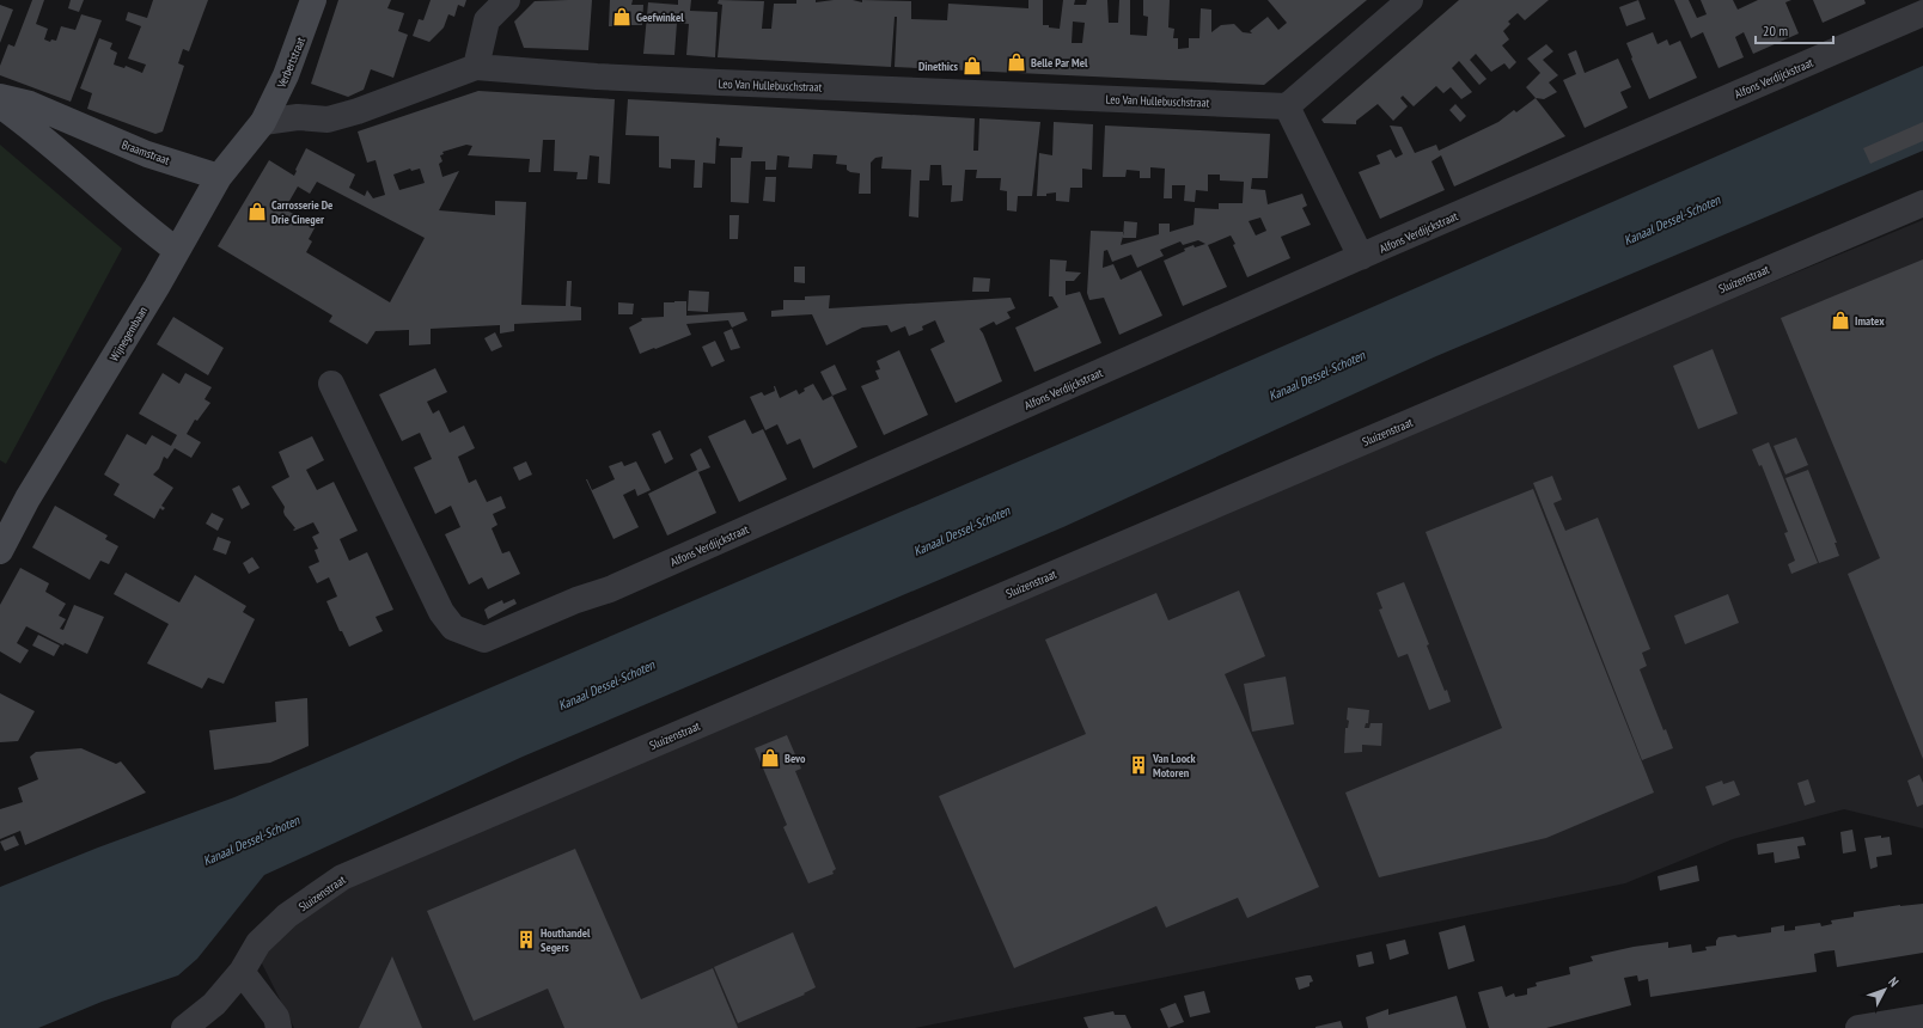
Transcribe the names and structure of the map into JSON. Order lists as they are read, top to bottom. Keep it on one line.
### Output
{"streets":{"street":["Verbertstraat","Alfons Verdijckstraat","Leo Van Hullebuschstraat","Braamstraat","Sluizenstraat","Wijnegembaan"]},"crossings":[["Verbertstraat","Leo Van Hullebuschstraat"],["Verbertstraat","Wijnegembaan"],["Leo Van Hullebuschstraat","Wijnegembaan"],["Braamstraat","Wijnegembaan"]],"water":["Kanaal Dessel-Schoten"],"places":{"shop":["Geefwinkel","Belle Par Mel","Dinethics","Carrosserie De Drie Cineger","Imatex","Bevo"],"building":["Van Loock Motoren","Houthandel Segers"]},"scale_bar":"20 m","north":"top right"}
